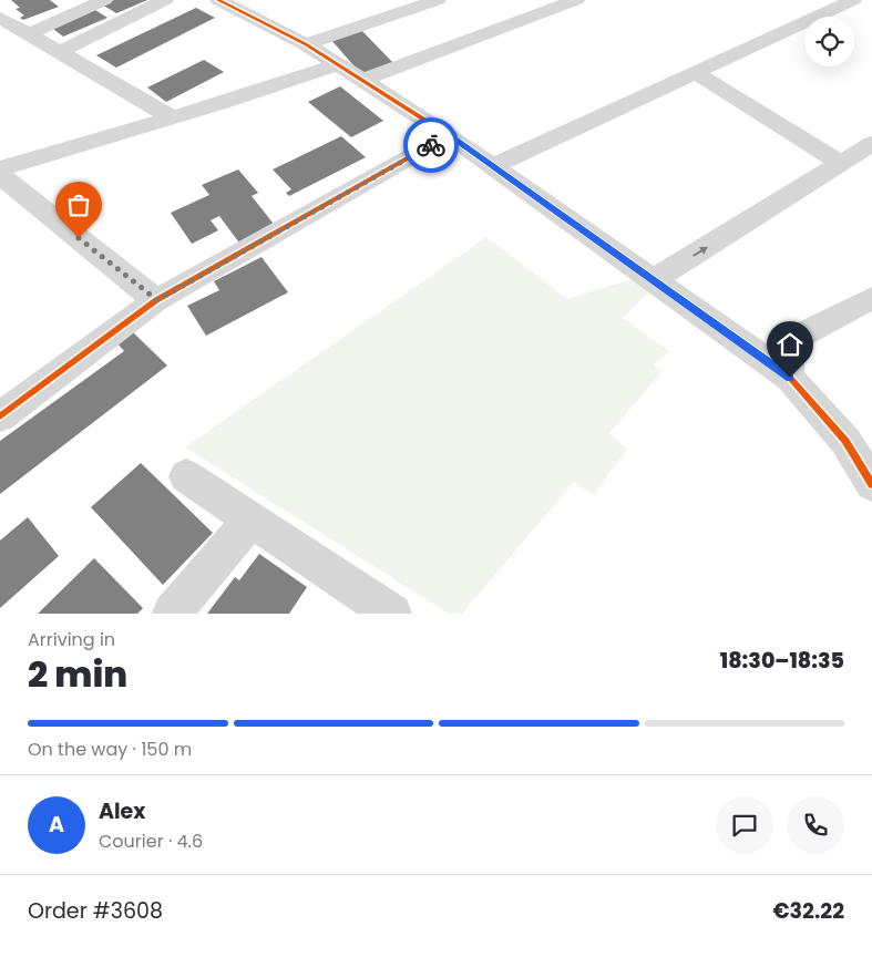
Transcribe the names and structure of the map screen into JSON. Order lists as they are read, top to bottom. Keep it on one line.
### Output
{"page":{"heading":["2 min","Arriving in","18:30–18:35"],"panel":["Alex","Courier · 4.6","Order #3608","€32.22"],"bar":"On the way · 150 m","round":"A"}}
